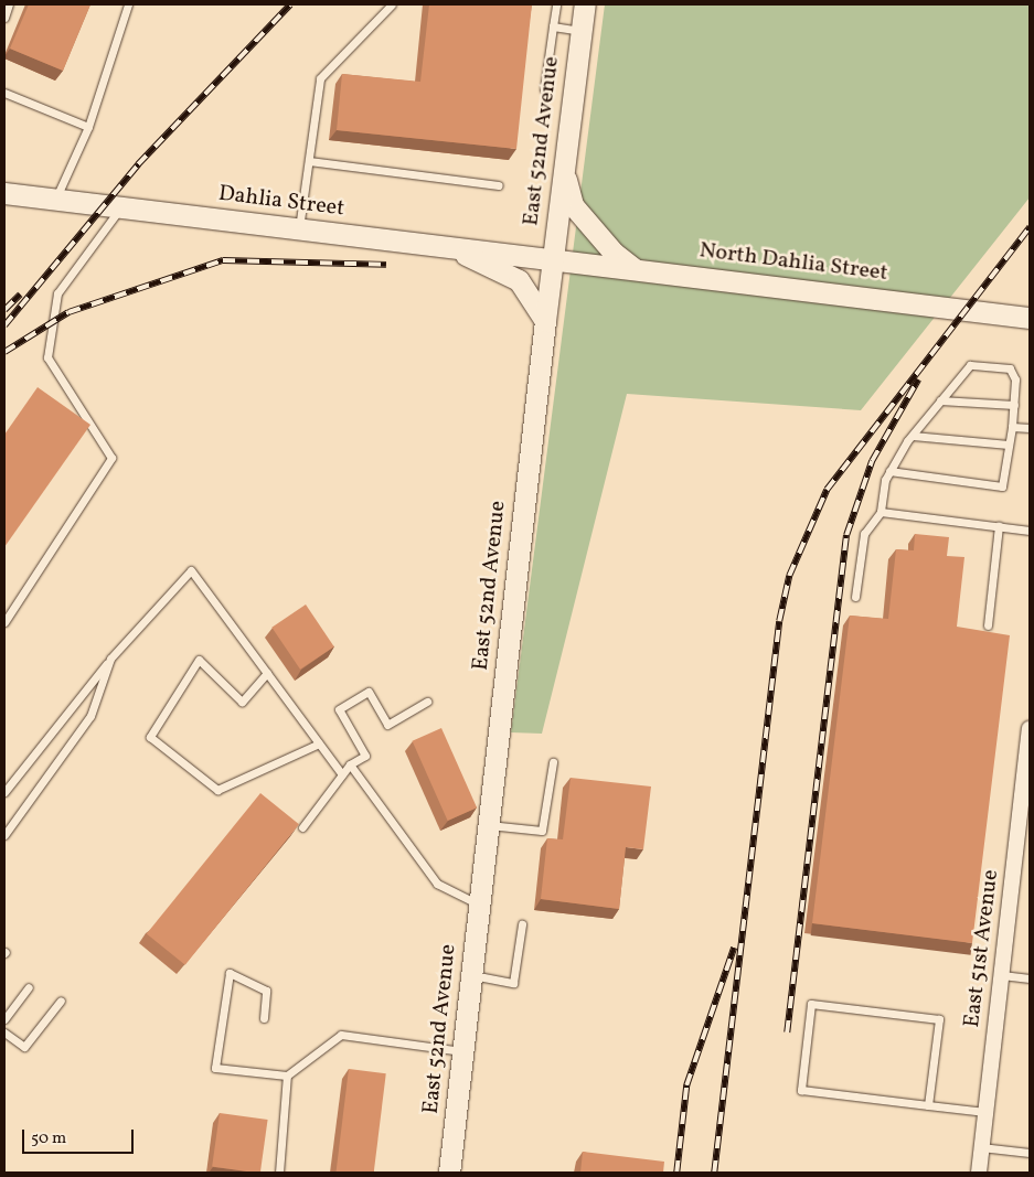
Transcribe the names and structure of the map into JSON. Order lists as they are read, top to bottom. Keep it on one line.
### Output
{"streets":{"street":["East 52nd Avenue","Dahlia Street","North Dahlia Street","East 51st Avenue"]},"crossings":[["East 52nd Avenue","Dahlia Street"],["East 52nd Avenue","North Dahlia Street"],["Dahlia Street","North Dahlia Street"]],"scale_bar":"50 m"}
